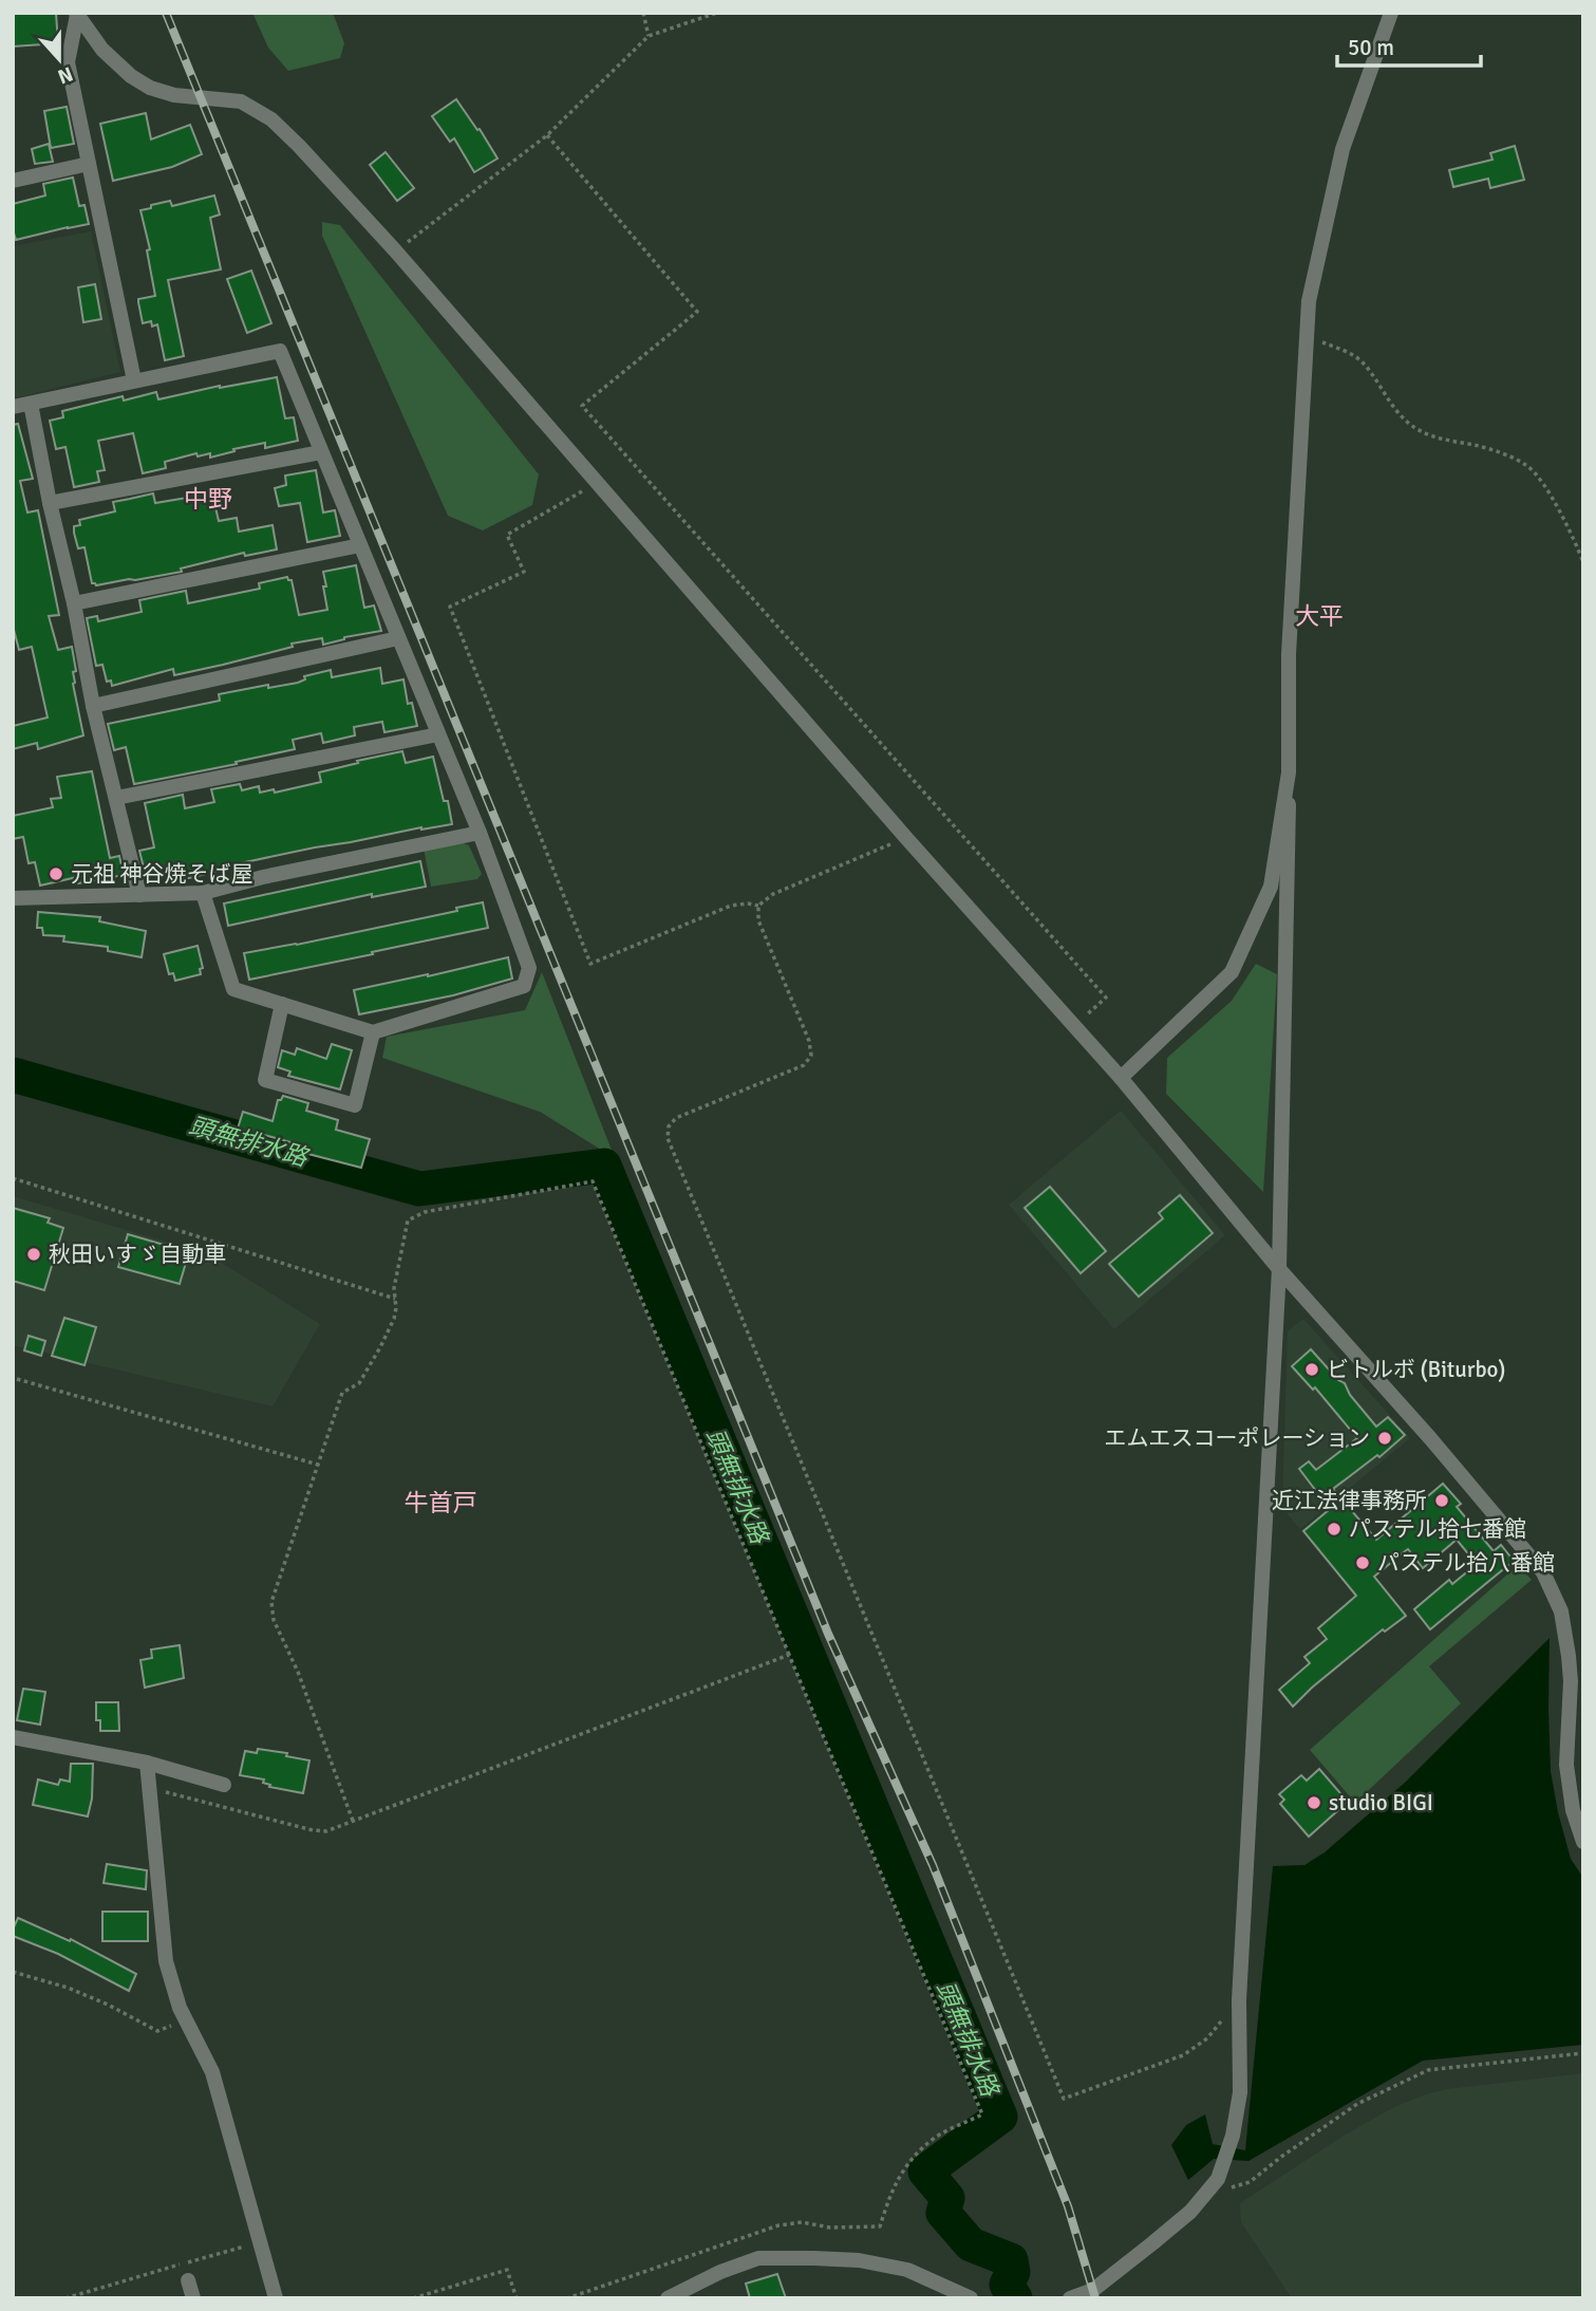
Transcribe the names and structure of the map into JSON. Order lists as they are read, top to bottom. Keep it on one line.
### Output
{"districts":["中野","大平","牛首戸"],"water":["頭無排水路"],"places":["元祖 神谷焼そば屋","秋田いすゞ自動車","ビトルボ (Biturbo)","エムエスコーポレーション","近江法律事務所","パステル拾七番館","パステル拾八番館","studio BIGI"],"scale_bar":"50 m","north":"bottom"}
